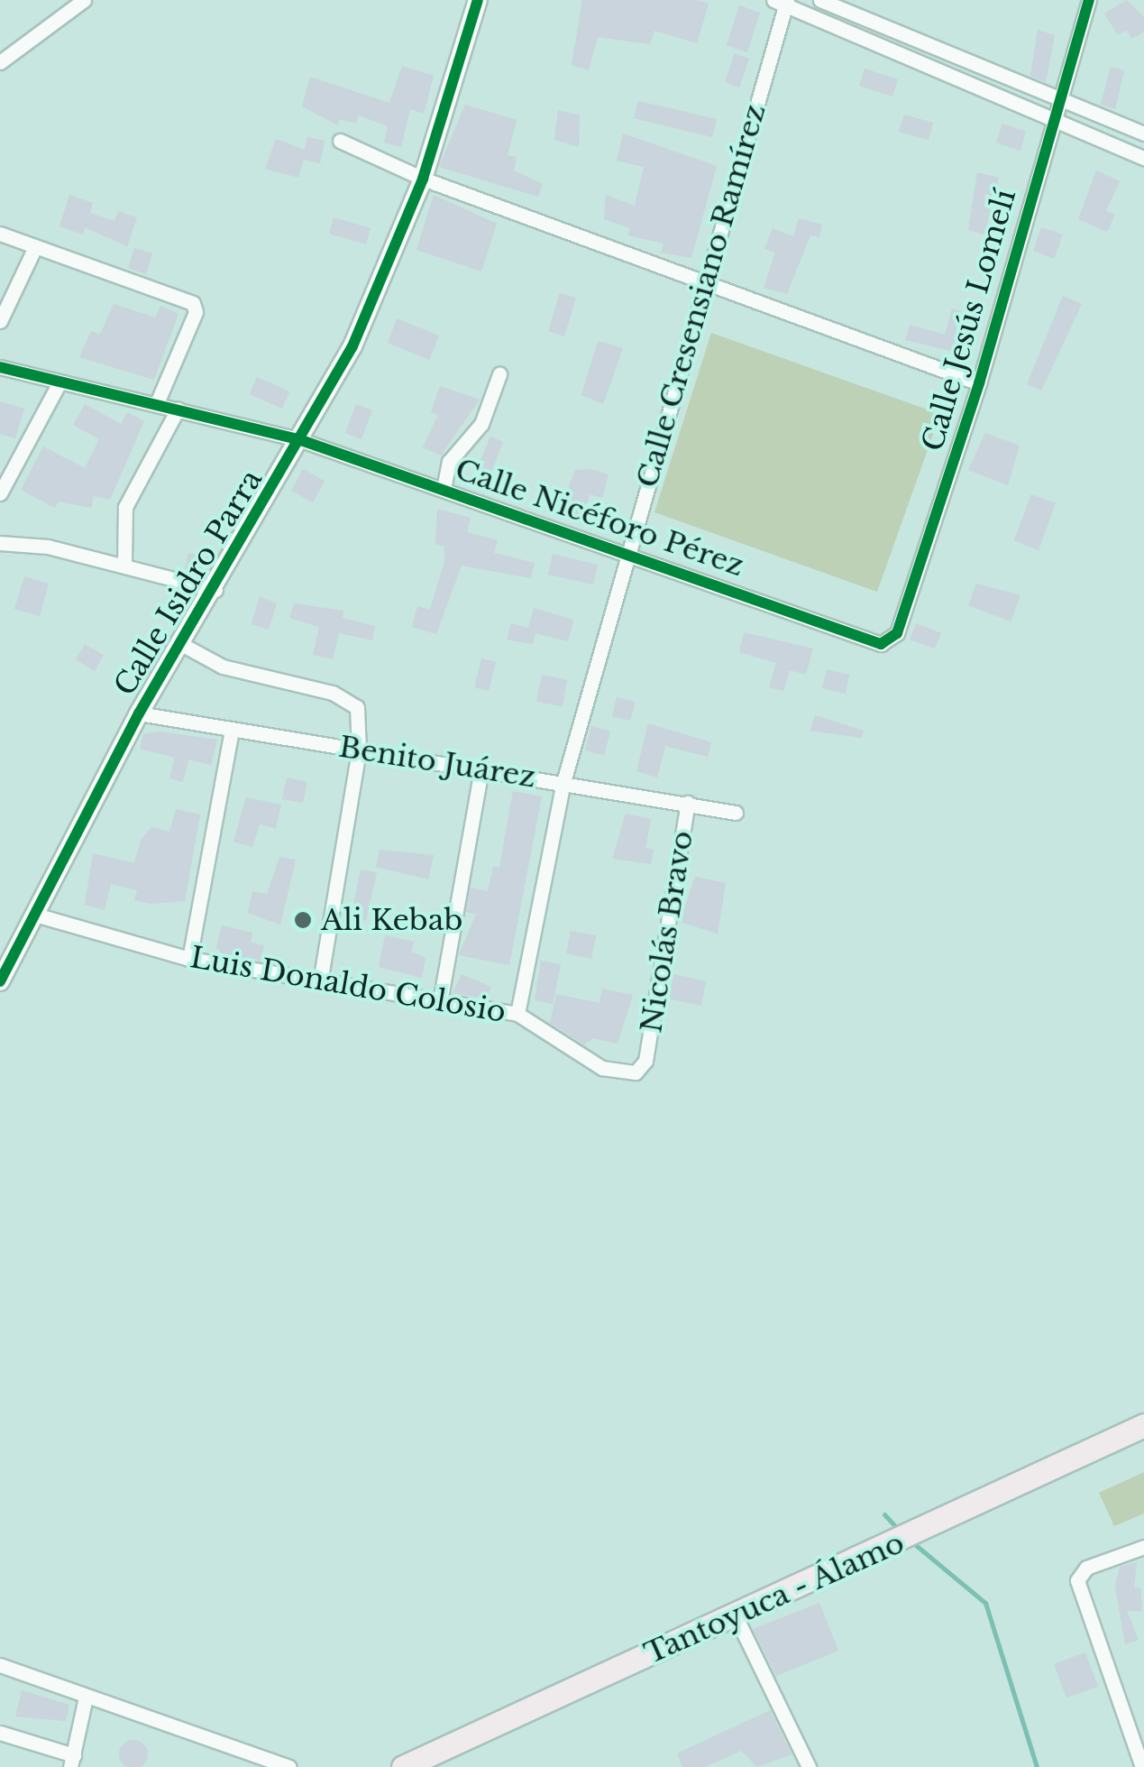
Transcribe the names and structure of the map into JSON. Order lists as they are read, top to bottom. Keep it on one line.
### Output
{"streets":{"main road":["Tantoyuca - Álamo"],"street":["Calle Cresensiano Ramírez","Calle Jesús Lomelí","Calle Nicéforo Pérez","Calle Isidro Parra","Benito Juárez","Nicolás Bravo","Luis Donaldo Colosio"]},"crossings":[["Calle Cresensiano Ramírez","Calle Nicéforo Pérez"],["Calle Cresensiano Ramírez","Benito Juárez"],["Calle Cresensiano Ramírez","Luis Donaldo Colosio"],["Calle Jesús Lomelí","Calle Nicéforo Pérez"],["Calle Nicéforo Pérez","Calle Isidro Parra"],["Calle Isidro Parra","Benito Juárez"],["Calle Isidro Parra","Luis Donaldo Colosio"],["Benito Juárez","Nicolás Bravo"],["Nicolás Bravo","Luis Donaldo Colosio"]],"places":["Ali Kebab"]}
